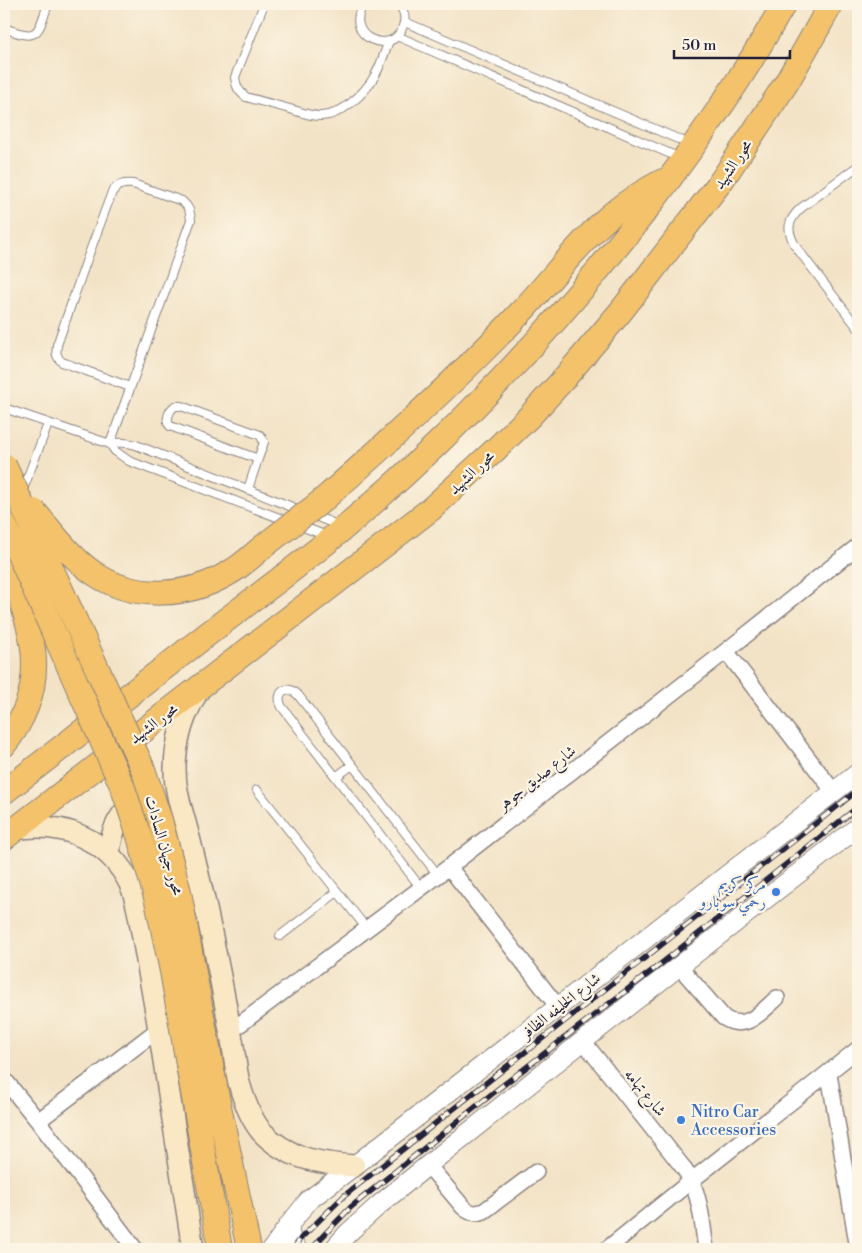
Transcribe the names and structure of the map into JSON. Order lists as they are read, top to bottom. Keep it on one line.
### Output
{"streets":{"main road":["محور الشهيد","محور جيهان السادات"],"street":["شارع صديق جوهر","شارع الخليفه الظافر","شارع تهامه"]},"places":["مركز كريم رحمي سوبارو","Nitro Car Accessories"],"scale_bar":"50 m"}
